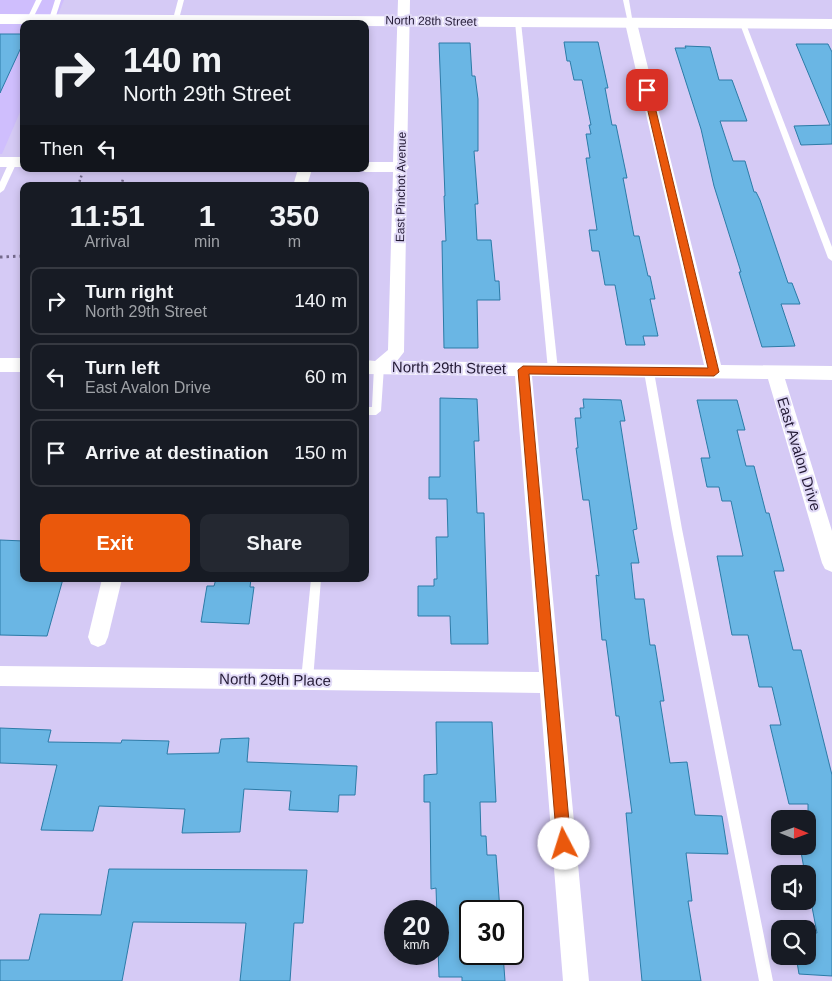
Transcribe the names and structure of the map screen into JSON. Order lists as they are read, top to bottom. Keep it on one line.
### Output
{"streets":{"street":["North 28th Street","East Pinchot Avenue","North 29th Street","East Avalon Drive","North 29th Place"]},"crossings":[["North 28th Street","East Pinchot Avenue"],["East Pinchot Avenue","North 29th Street"],["North 29th Street","East Avalon Drive"]],"north":"right","page":{"turn":["140 m","North 29th Street"],"then":"Then","eta":["11:51","Arrival","1","min","350","m"],"list":[{"name":"Turn right","note":"North 29th Street","value":"140 m"},{"name":"Turn left","note":"East Avalon Drive","value":"60 m"},{"name":"Arrive at destination","value":"150 m"}],"buttons":["Exit","Share"],"speed":"20 km/h","limit":"30"}}
